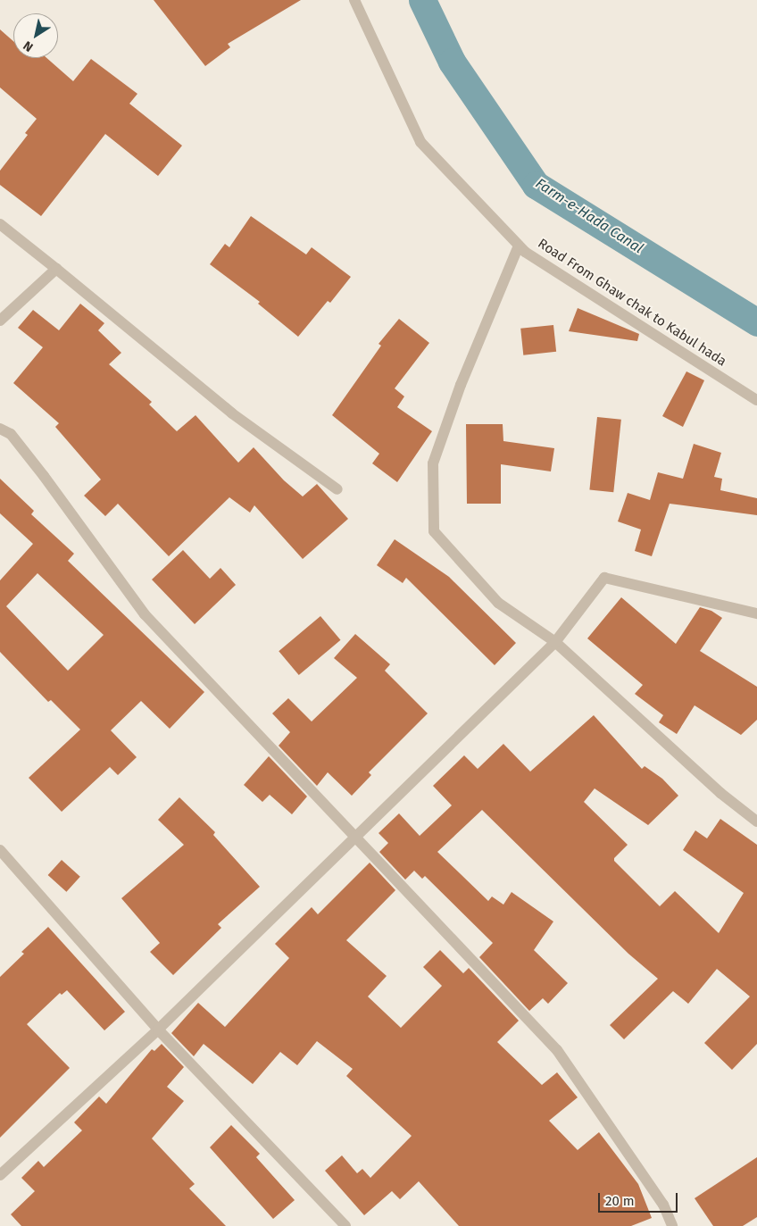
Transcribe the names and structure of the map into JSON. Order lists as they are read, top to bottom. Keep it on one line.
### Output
{"streets":{"street":["Road From Ghaw chak to Kabul hada"]},"water":["Farm-e-Hada Canal"],"scale_bar":"20 m","north":"bottom left"}
